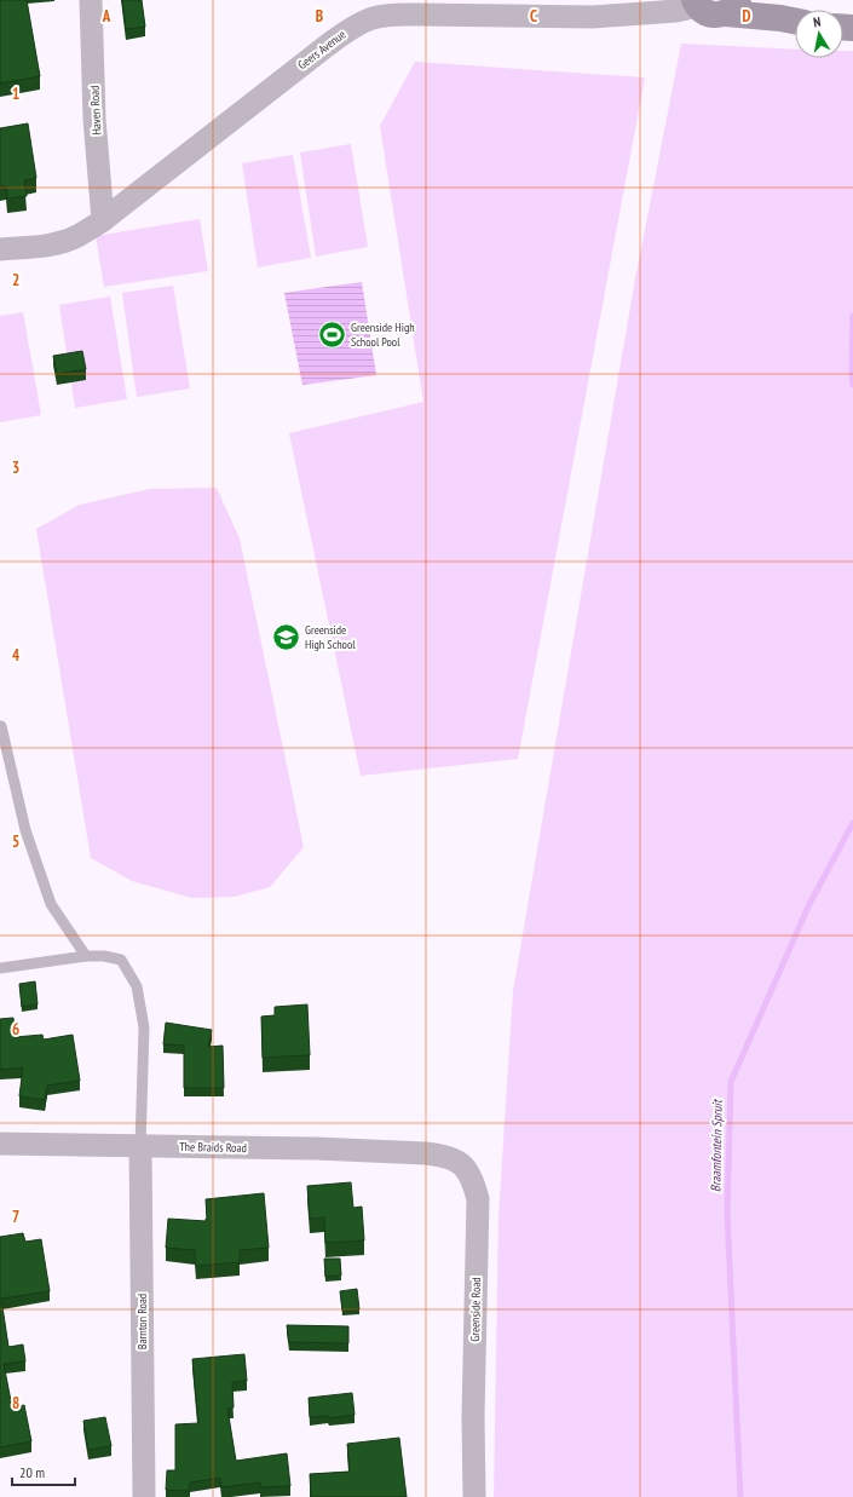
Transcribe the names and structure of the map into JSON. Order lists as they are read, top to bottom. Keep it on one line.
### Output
{"streets":{"street":["Geers Avenue","Haven Road","The Braids Road","Greenside Road","Barnton Road"]},"crossings":[["Geers Avenue","Haven Road"],["The Braids Road","Greenside Road"],["The Braids Road","Barnton Road"]],"water":["Braamfontein Spruit"],"places":{"sports":["Greenside High School Pool"],"school or university":["Greenside High School"]},"scale_bar":"20 m","north":"top","grid":{"columns":["A","B","C","D"],"rows":["1","2","3","4","5","6","7","8"]}}
